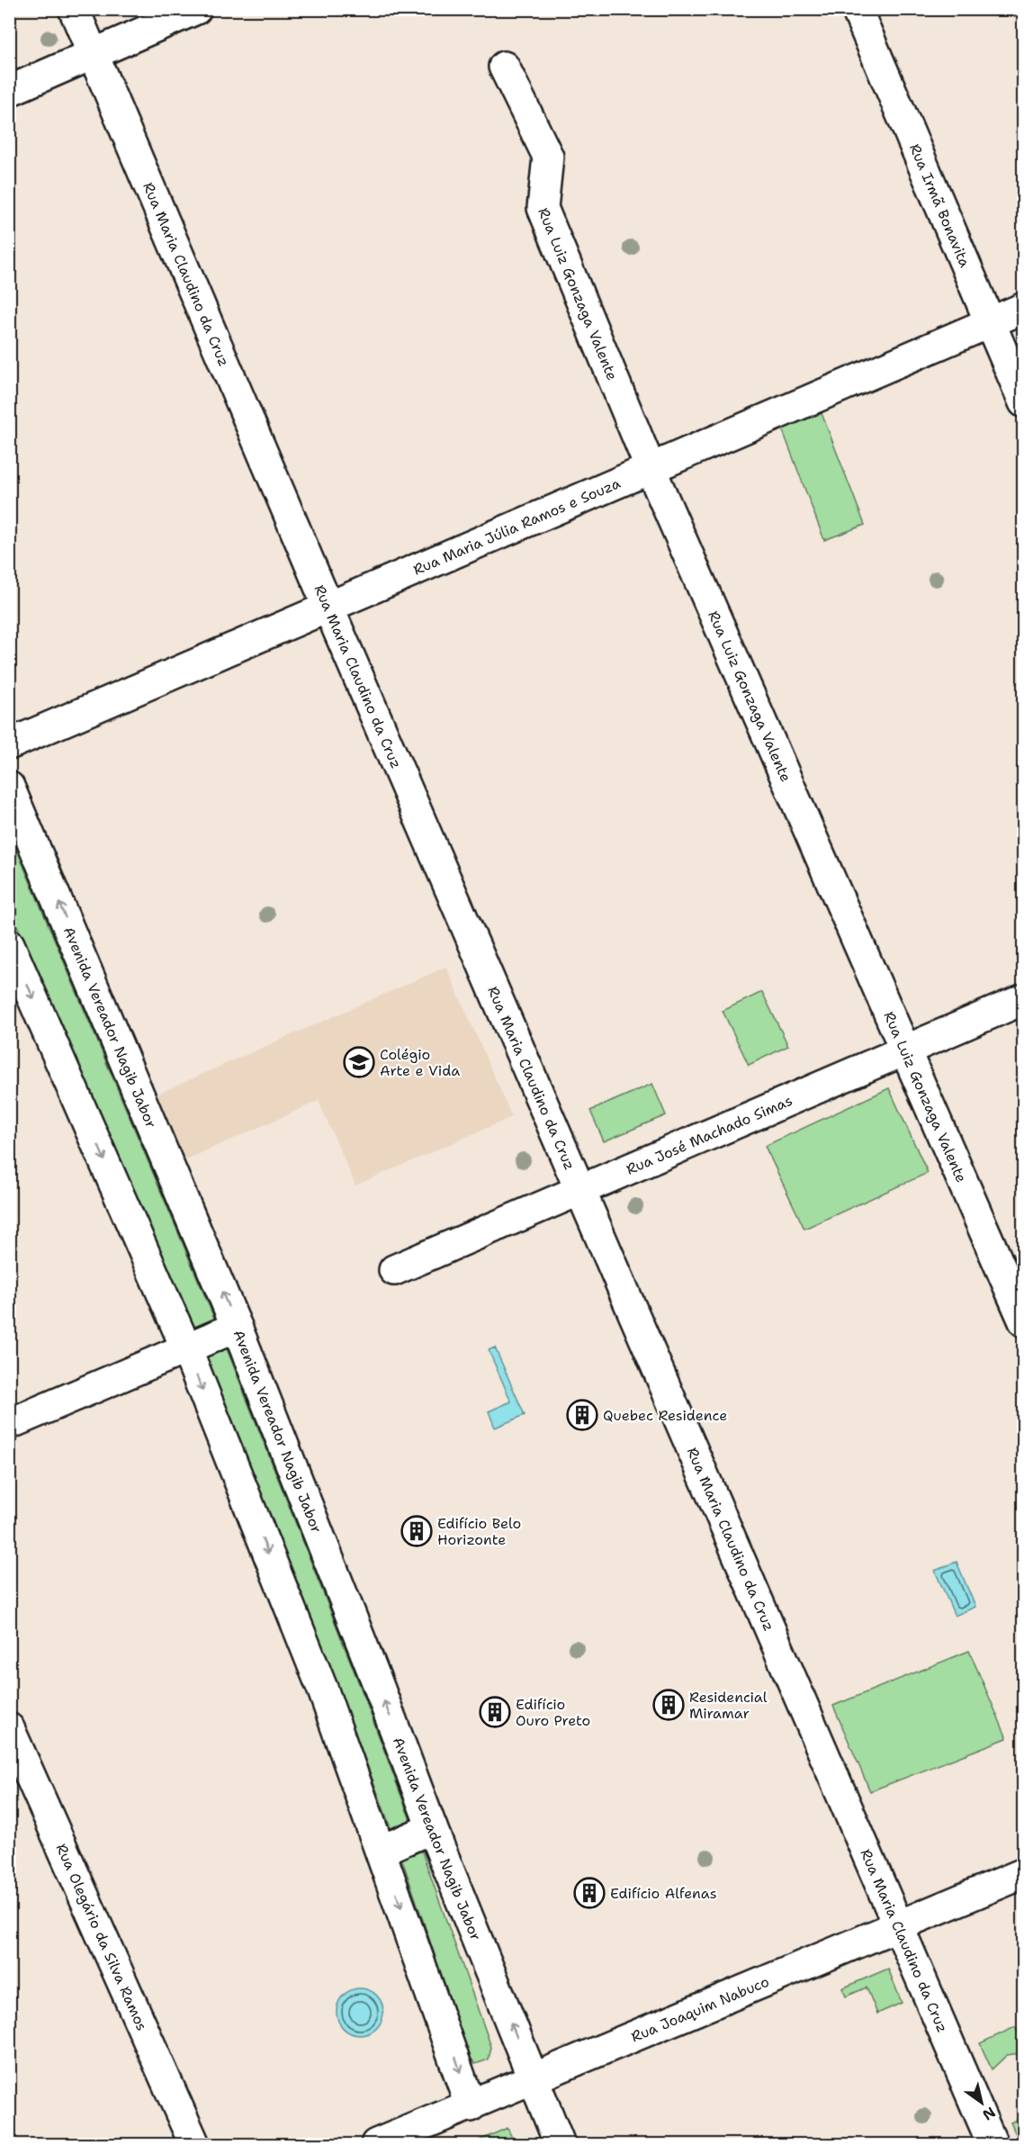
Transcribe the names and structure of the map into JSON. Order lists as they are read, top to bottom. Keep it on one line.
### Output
{"streets":{"street":["Rua Irmã Bonavita","Rua Maria Claudino da Cruz","Rua Luiz Gonzaga Valente","Rua Maria Júlia Ramos e Souza","Avenida Vereador Nagib Jabor","Rua José Machado Simas","Rua Olegário da Silva Ramos","Rua Joaquim Nabuco"]},"crossings":[["Rua Irmã Bonavita","Rua Maria Júlia Ramos e Souza"],["Rua Maria Claudino da Cruz","Rua Maria Júlia Ramos e Souza"],["Rua Maria Claudino da Cruz","Rua José Machado Simas"],["Rua Maria Claudino da Cruz","Rua Joaquim Nabuco"],["Rua Luiz Gonzaga Valente","Rua Maria Júlia Ramos e Souza"],["Rua Luiz Gonzaga Valente","Rua José Machado Simas"],["Avenida Vereador Nagib Jabor","Rua Joaquim Nabuco"]],"places":{"school or university":["Colégio Arte e Vida"],"building":["Quebec Residence","Edifício Belo Horizonte","Residencial Miramar","Edifício Ouro Preto","Edifício Alfenas"]},"north":"bottom right"}
